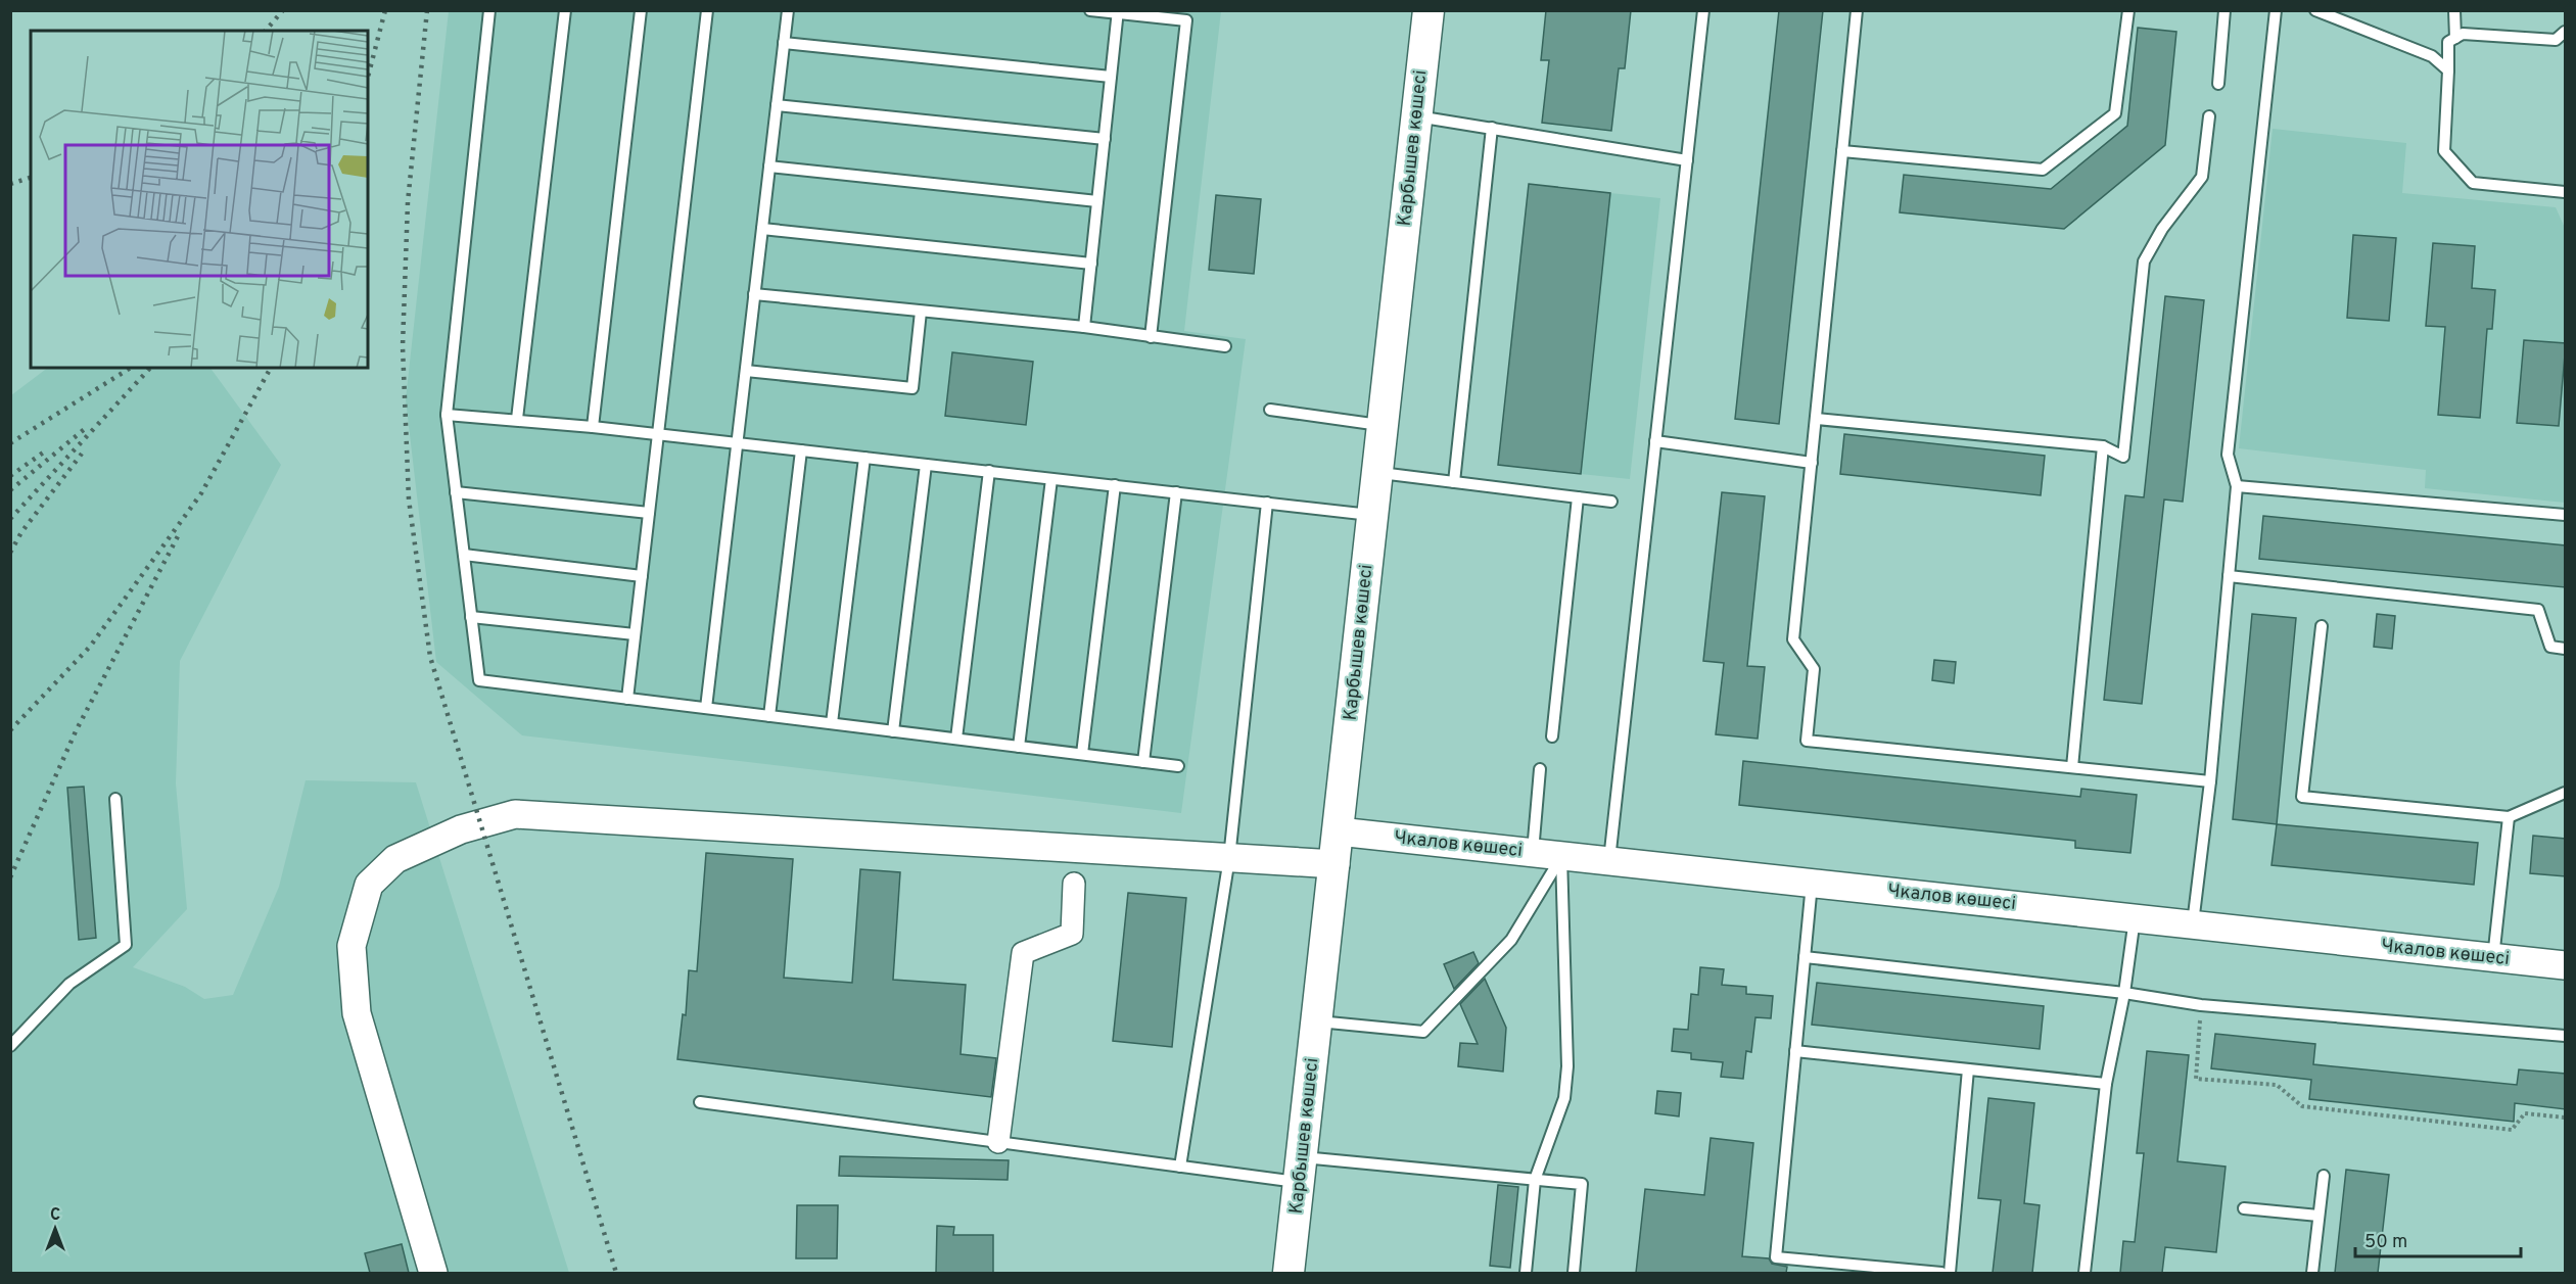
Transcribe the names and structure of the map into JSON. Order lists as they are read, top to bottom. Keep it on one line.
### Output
{"streets":{"main road":["Карбышев көшесі"],"street":["Чкалов көшесі"]},"crossings":[["Карбышев көшесі","Чкалов көшесі"]],"scale_bar":"50 m","north":"top"}
